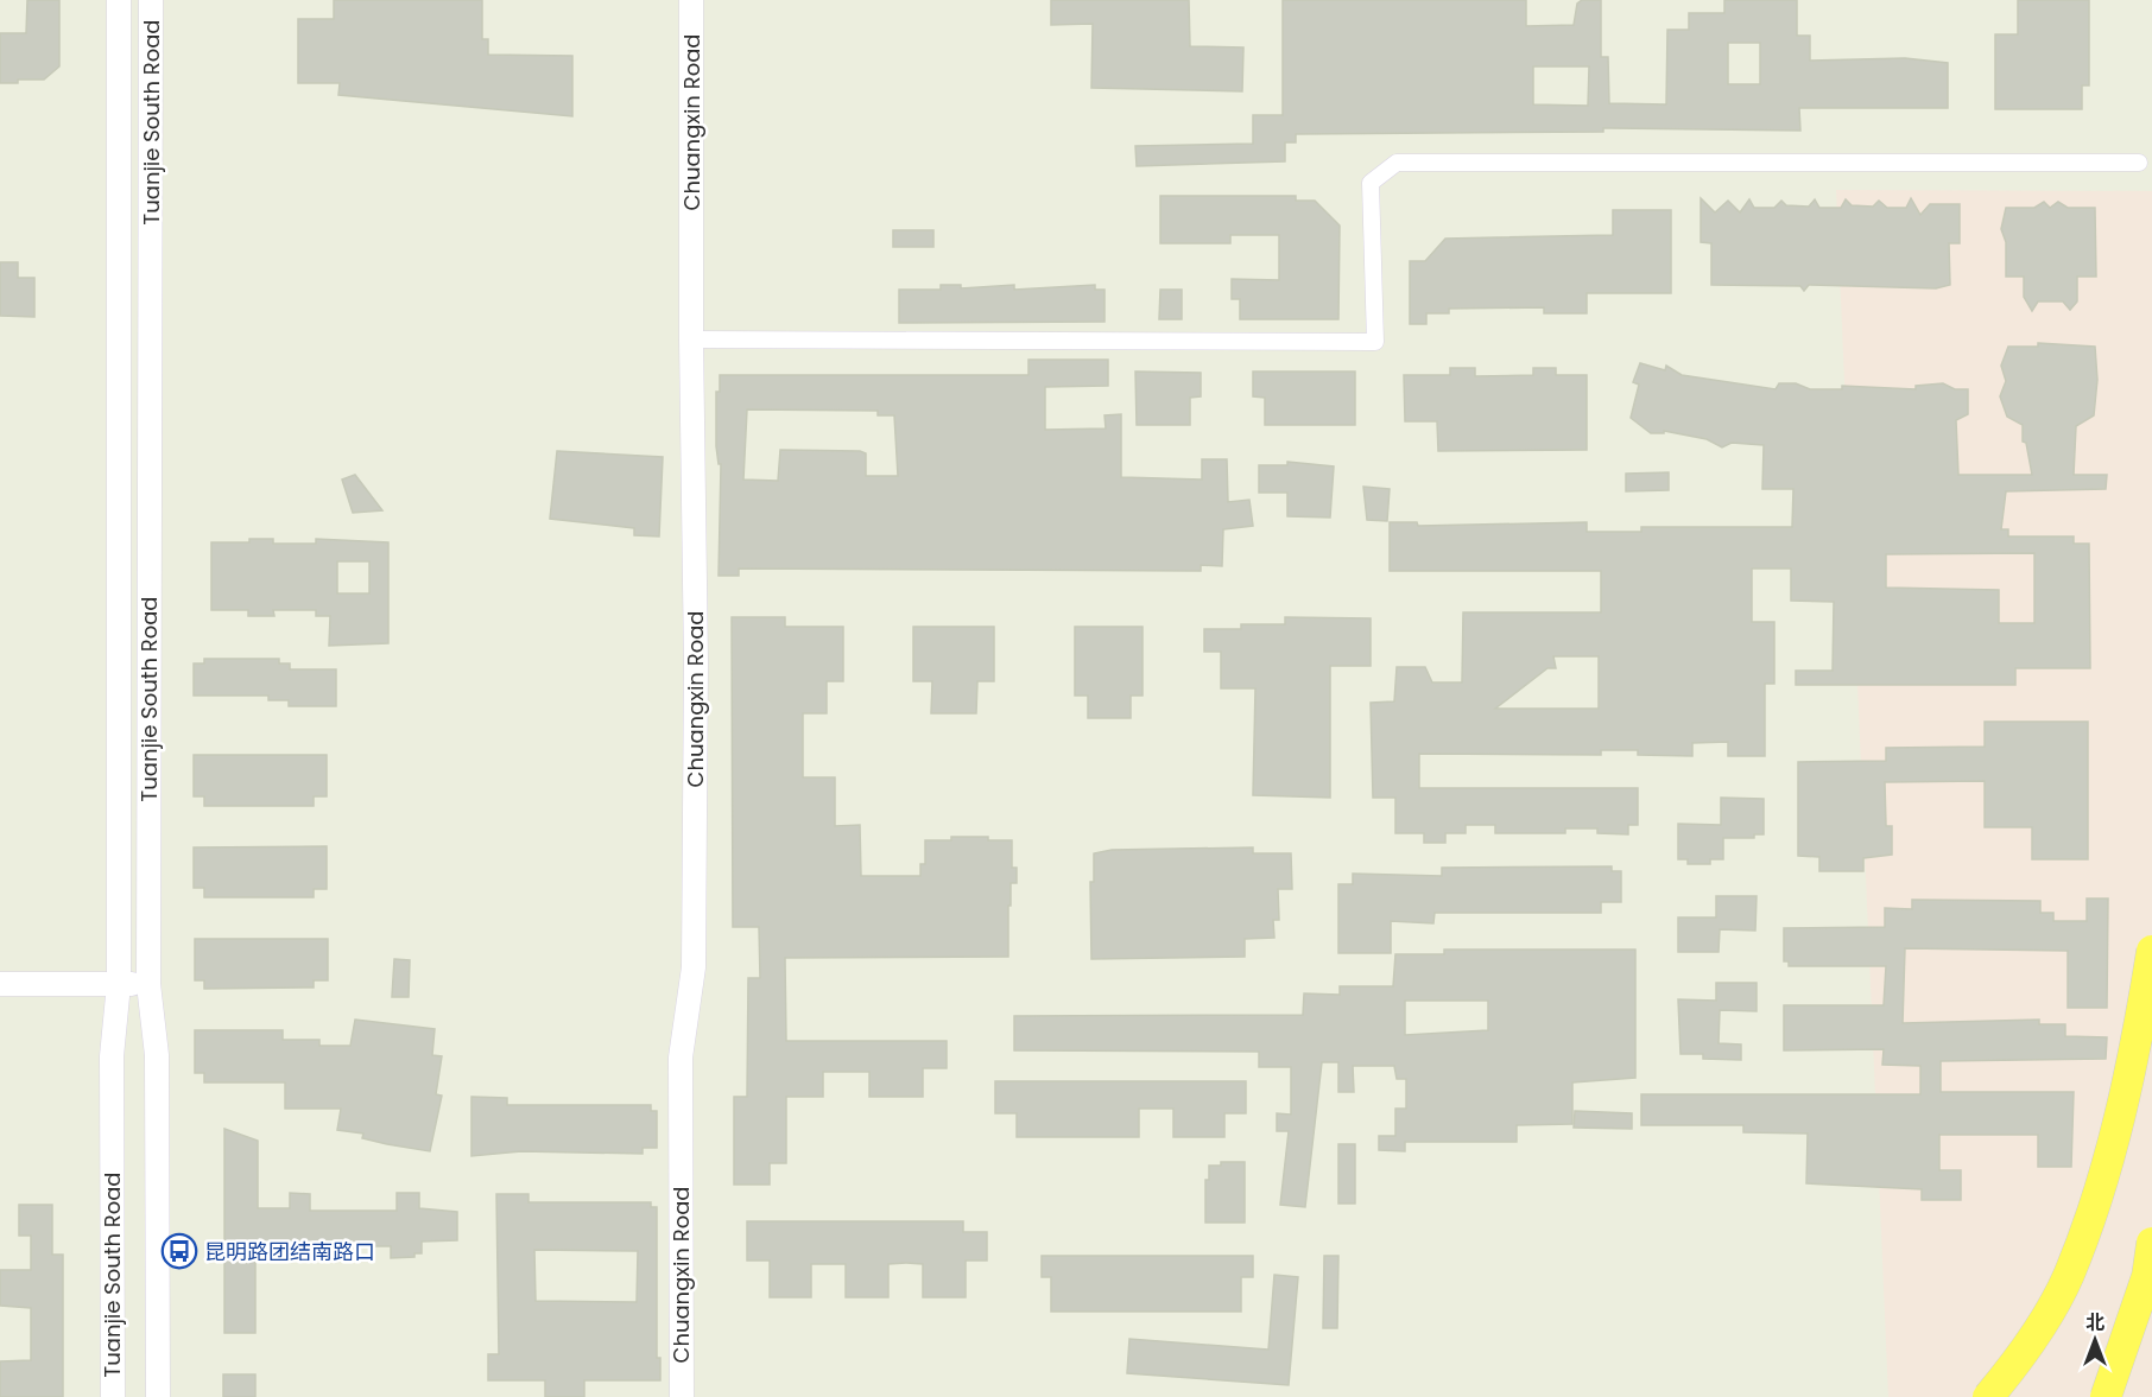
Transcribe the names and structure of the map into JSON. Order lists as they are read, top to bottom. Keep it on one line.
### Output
{"streets":{"main road":["Tuanjie South Road","Chuangxin Road"]},"places":{"bus stop":["昆明路团结南路口"]},"north":"top"}
